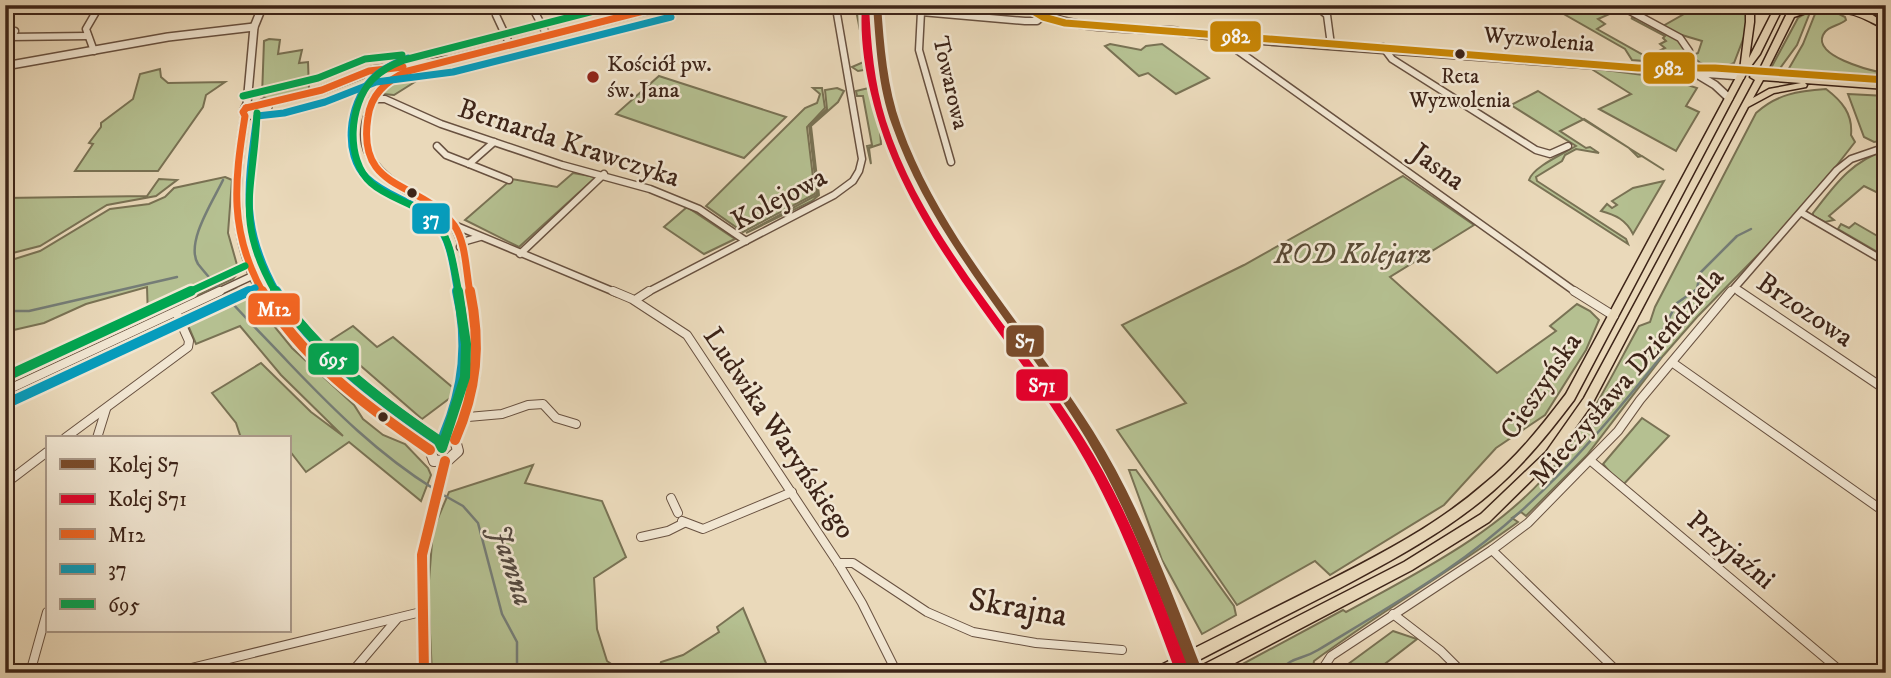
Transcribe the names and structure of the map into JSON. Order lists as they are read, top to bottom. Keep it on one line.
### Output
{"streets":{"main road":["Cieszyńska"],"street":["Wyzwolenia","Towarowa","Bernarda Krawczyka","Jasna","Kolejowa","Brzozowa","Mieczysława Dzieńdziela","Ludwika Waryńskiego","Przyjaźni","Skrajna"]},"crossings":[["Wyzwolenia","Towarowa"],["Wyzwolenia","Jasna"],["Wyzwolenia","Cieszyńska"],["Bernarda Krawczyka","Kolejowa"],["Bernarda Krawczyka","Ludwika Waryńskiego"],["Jasna","Cieszyńska"],["Kolejowa","Ludwika Waryńskiego"],["Brzozowa","Mieczysława Dzieńdziela"],["Mieczysława Dzieńdziela","Przyjaźni"],["Ludwika Waryńskiego","Skrajna"]],"water":["Jamna"],"parks":["ROD Kolejarz"],"places":["Reta Wyzwolenia","Kościół pw. św. Jana"],"lines":["rail line S7","transit line M12","transit line 695","transit line 982","rail line S71","transit line 37"],"legend":["Kolej S7","Kolej S71","M12","37","695"]}
